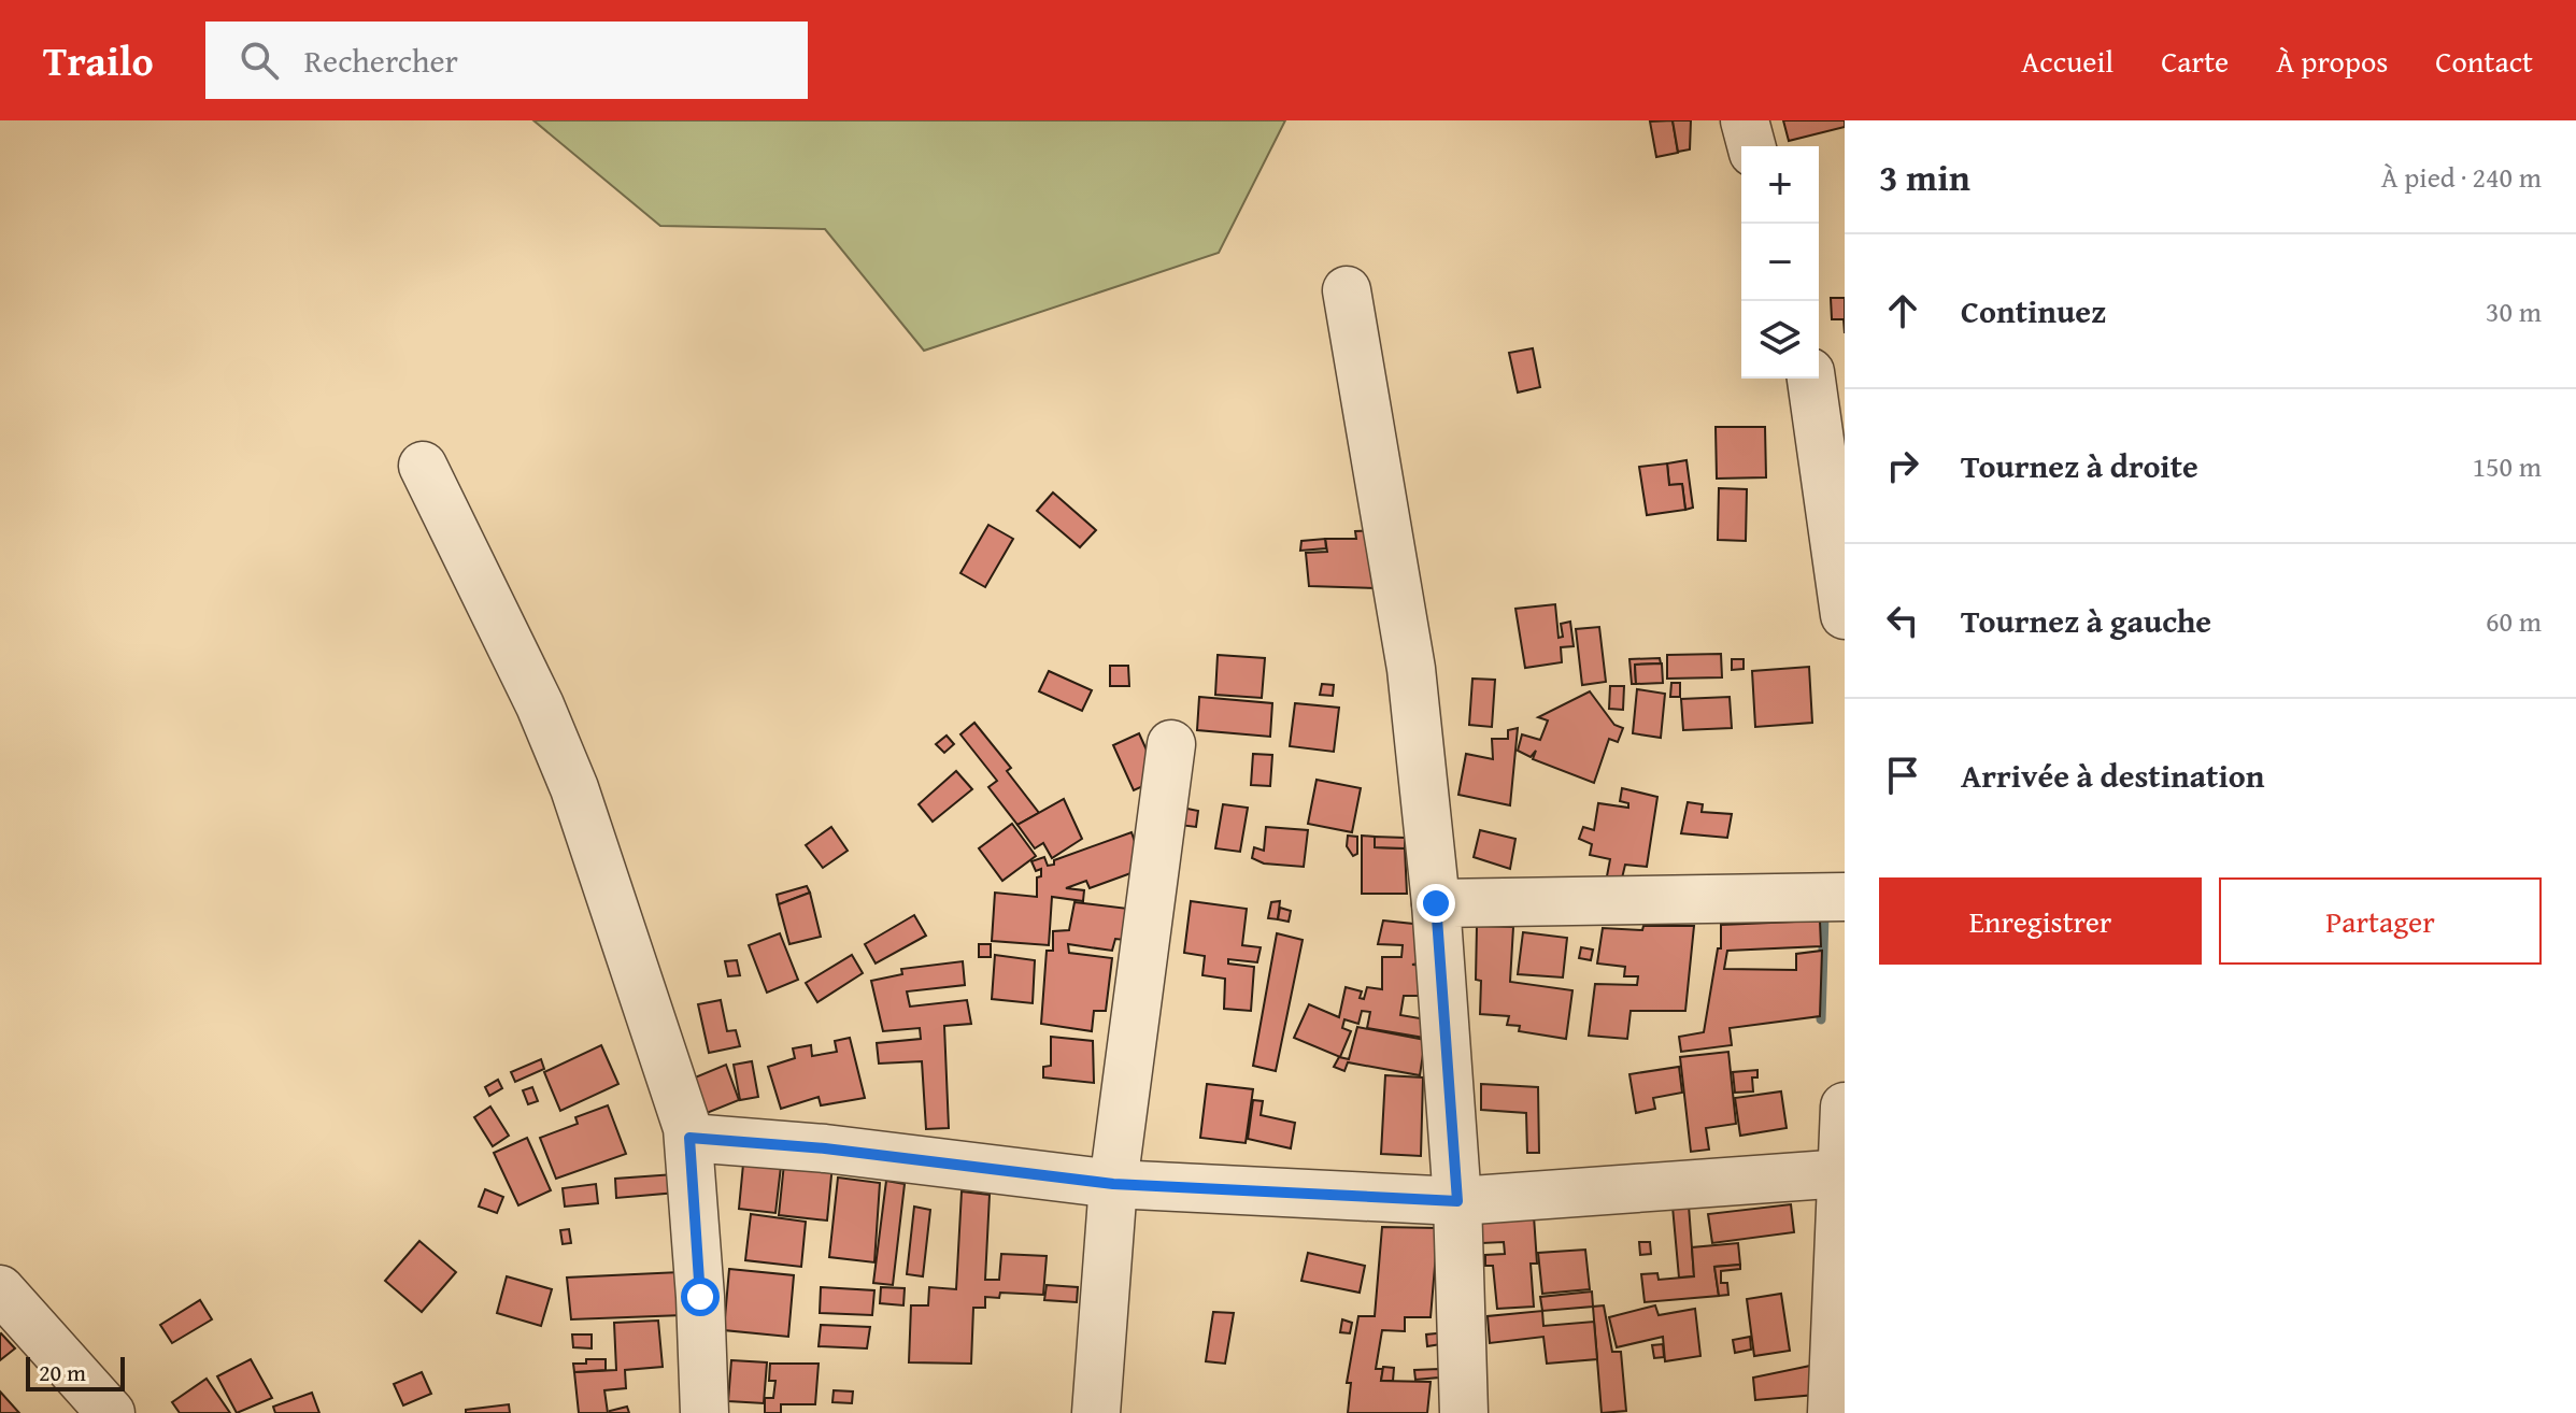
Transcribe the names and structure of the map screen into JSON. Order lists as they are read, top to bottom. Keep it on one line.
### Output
{"scale_bar":"20 m","page":{"header":"Trailo","search":"Rechercher","nav":["Accueil","Carte","À propos","Contact"],"heading":["3 min","À pied · 240 m"],"map_buttons":["+","−"],"list":[["Continuez","30 m"],["Tournez à droite","150 m"],["Tournez à gauche","60 m"],"Arrivée à destination"],"buttons":["Enregistrer","Partager"],"scale":"20 m"}}
